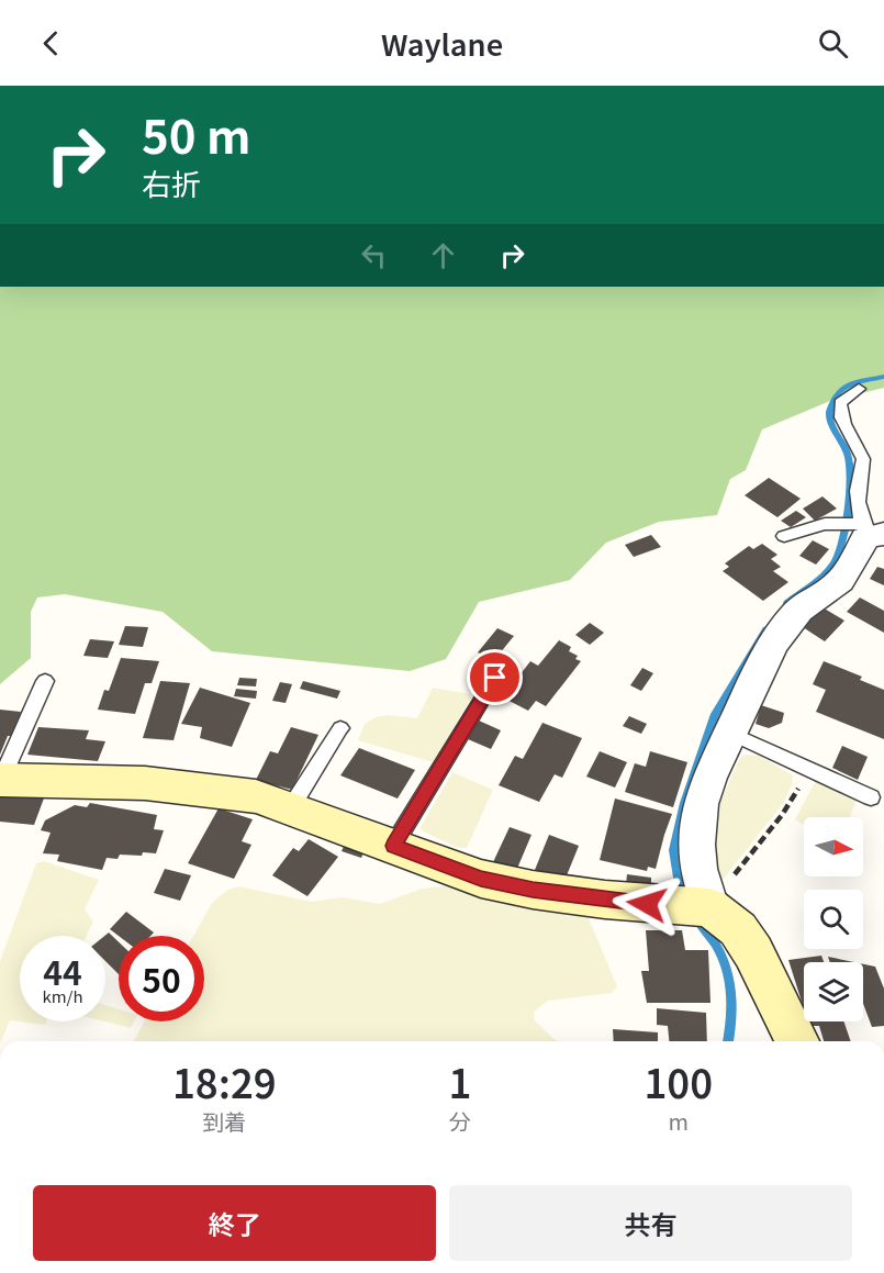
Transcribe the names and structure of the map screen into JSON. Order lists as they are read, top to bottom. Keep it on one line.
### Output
{"north":"right","page":{"header":"Waylane","turn":["50 m","右折"],"speed":"44 km/h","limit":"50","eta":["18:29","到着","1","分","100","m"],"buttons":["終了","共有"]}}
